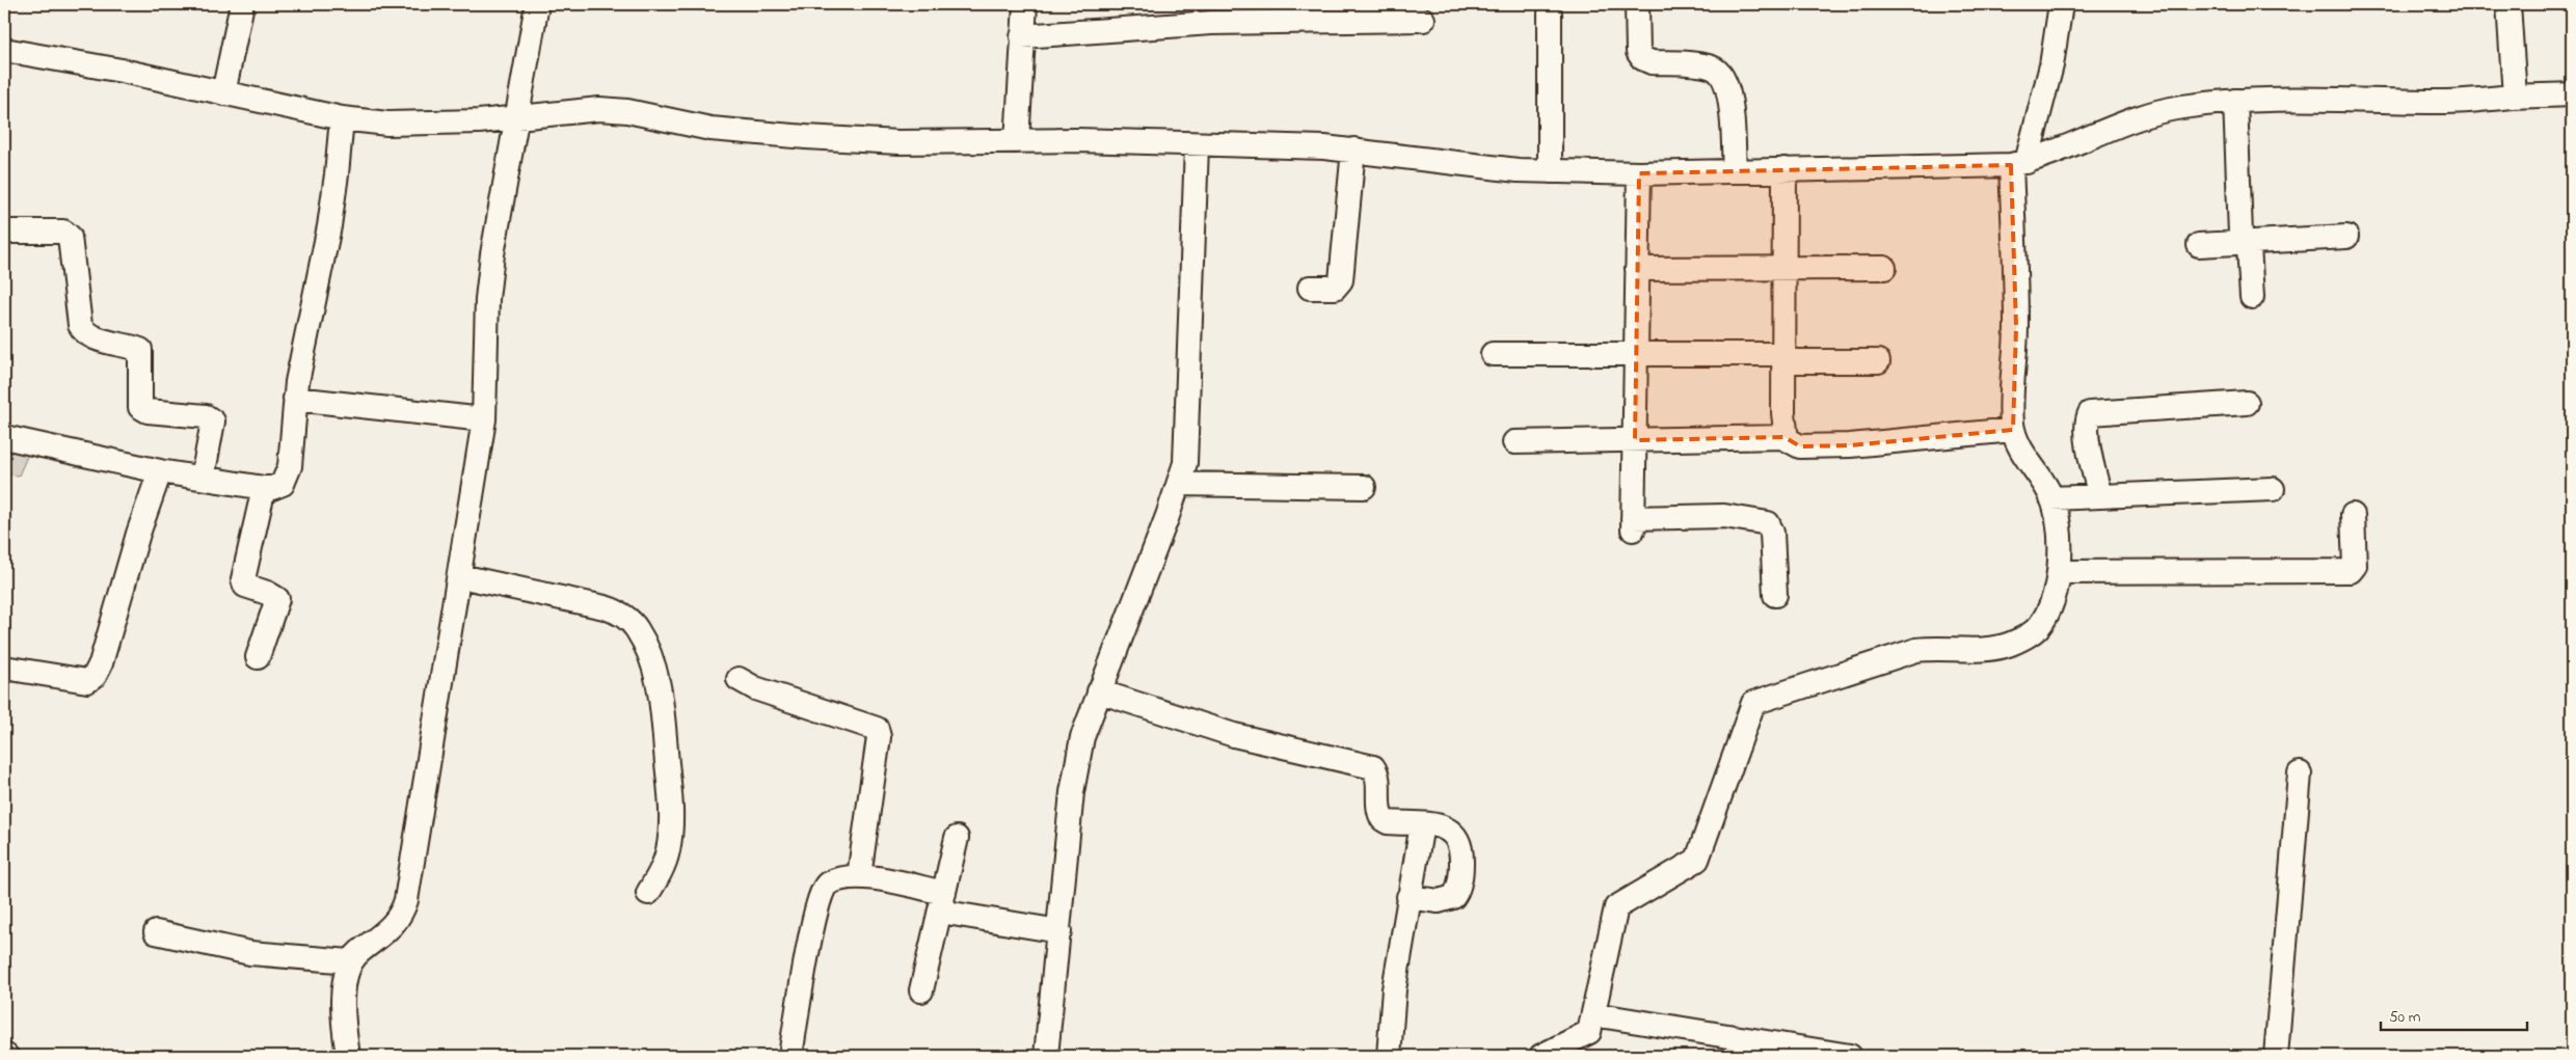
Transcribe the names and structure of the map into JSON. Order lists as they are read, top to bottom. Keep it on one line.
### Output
{"scale_bar":"50 m"}
